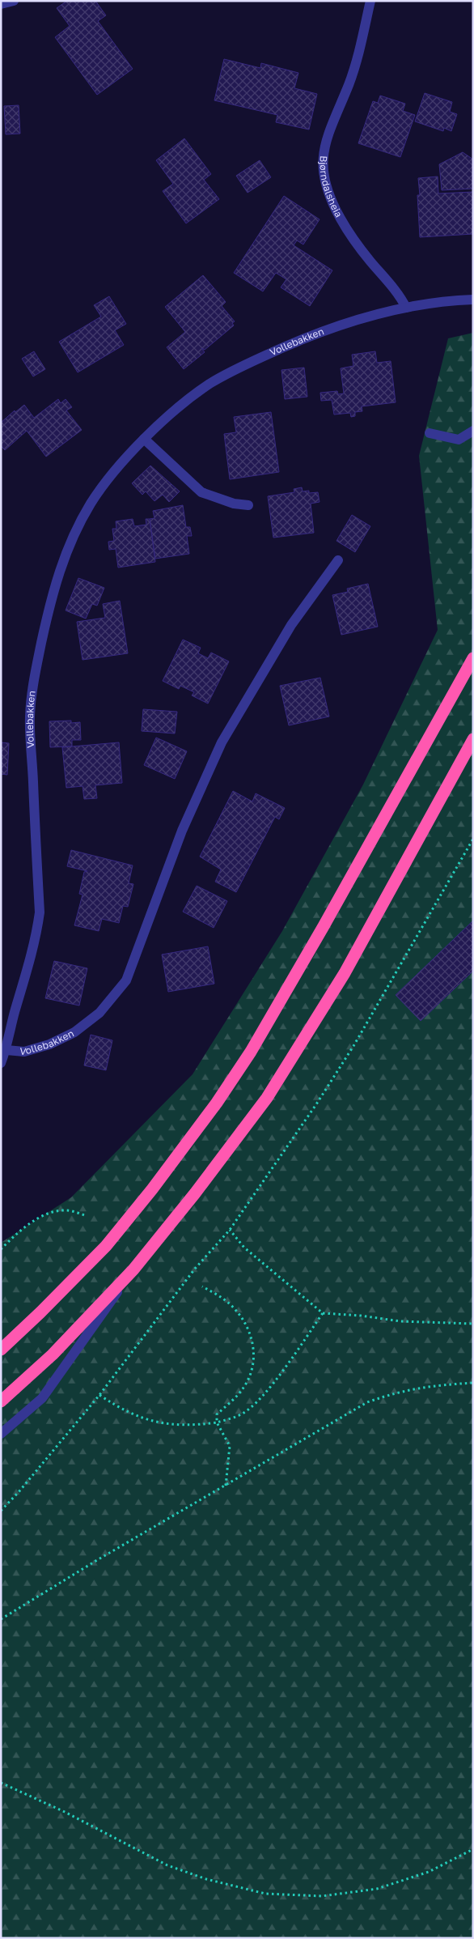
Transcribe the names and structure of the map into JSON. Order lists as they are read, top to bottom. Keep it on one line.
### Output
{"streets":{"street":["Bjørndalsheia","Vollebakken"]},"crossings":[["Bjørndalsheia","Vollebakken"]]}
